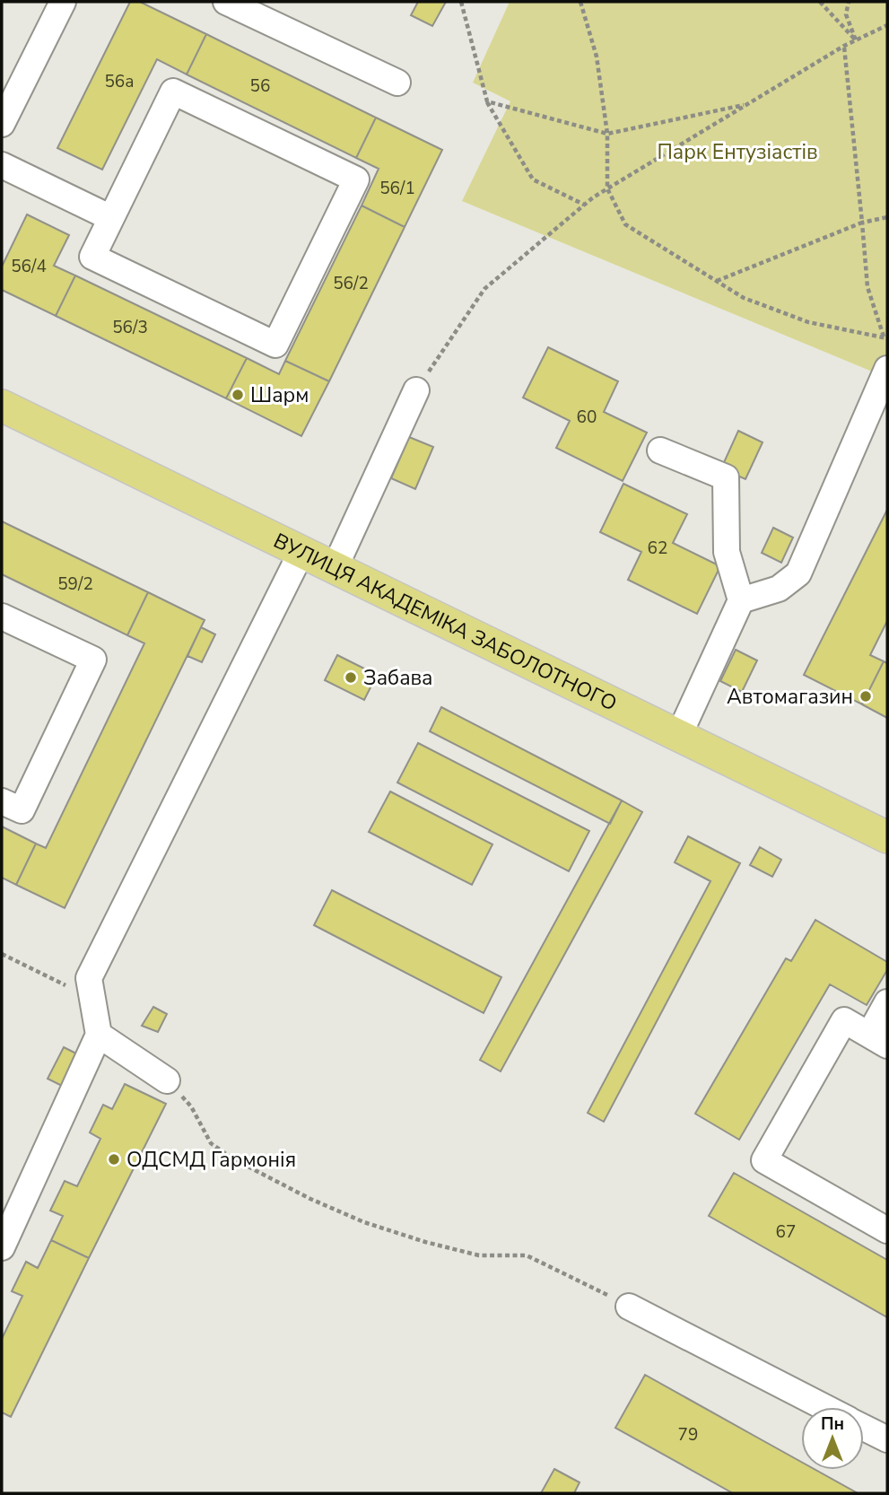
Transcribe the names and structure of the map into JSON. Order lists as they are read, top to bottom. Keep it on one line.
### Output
{"streets":{"main road":["ВУЛИЦЯ АКАДЕМІКА ЗАБОЛОТНОГО"]},"parks":["Парк Ентузіастів"],"places":["Шарм","Забава","Автомагазин","ОДСМД Гармонія"],"house_numbers":["56а","56","56/1","56/4","56/2","56/3","60","62","59/2","67","79"],"north":"top"}
